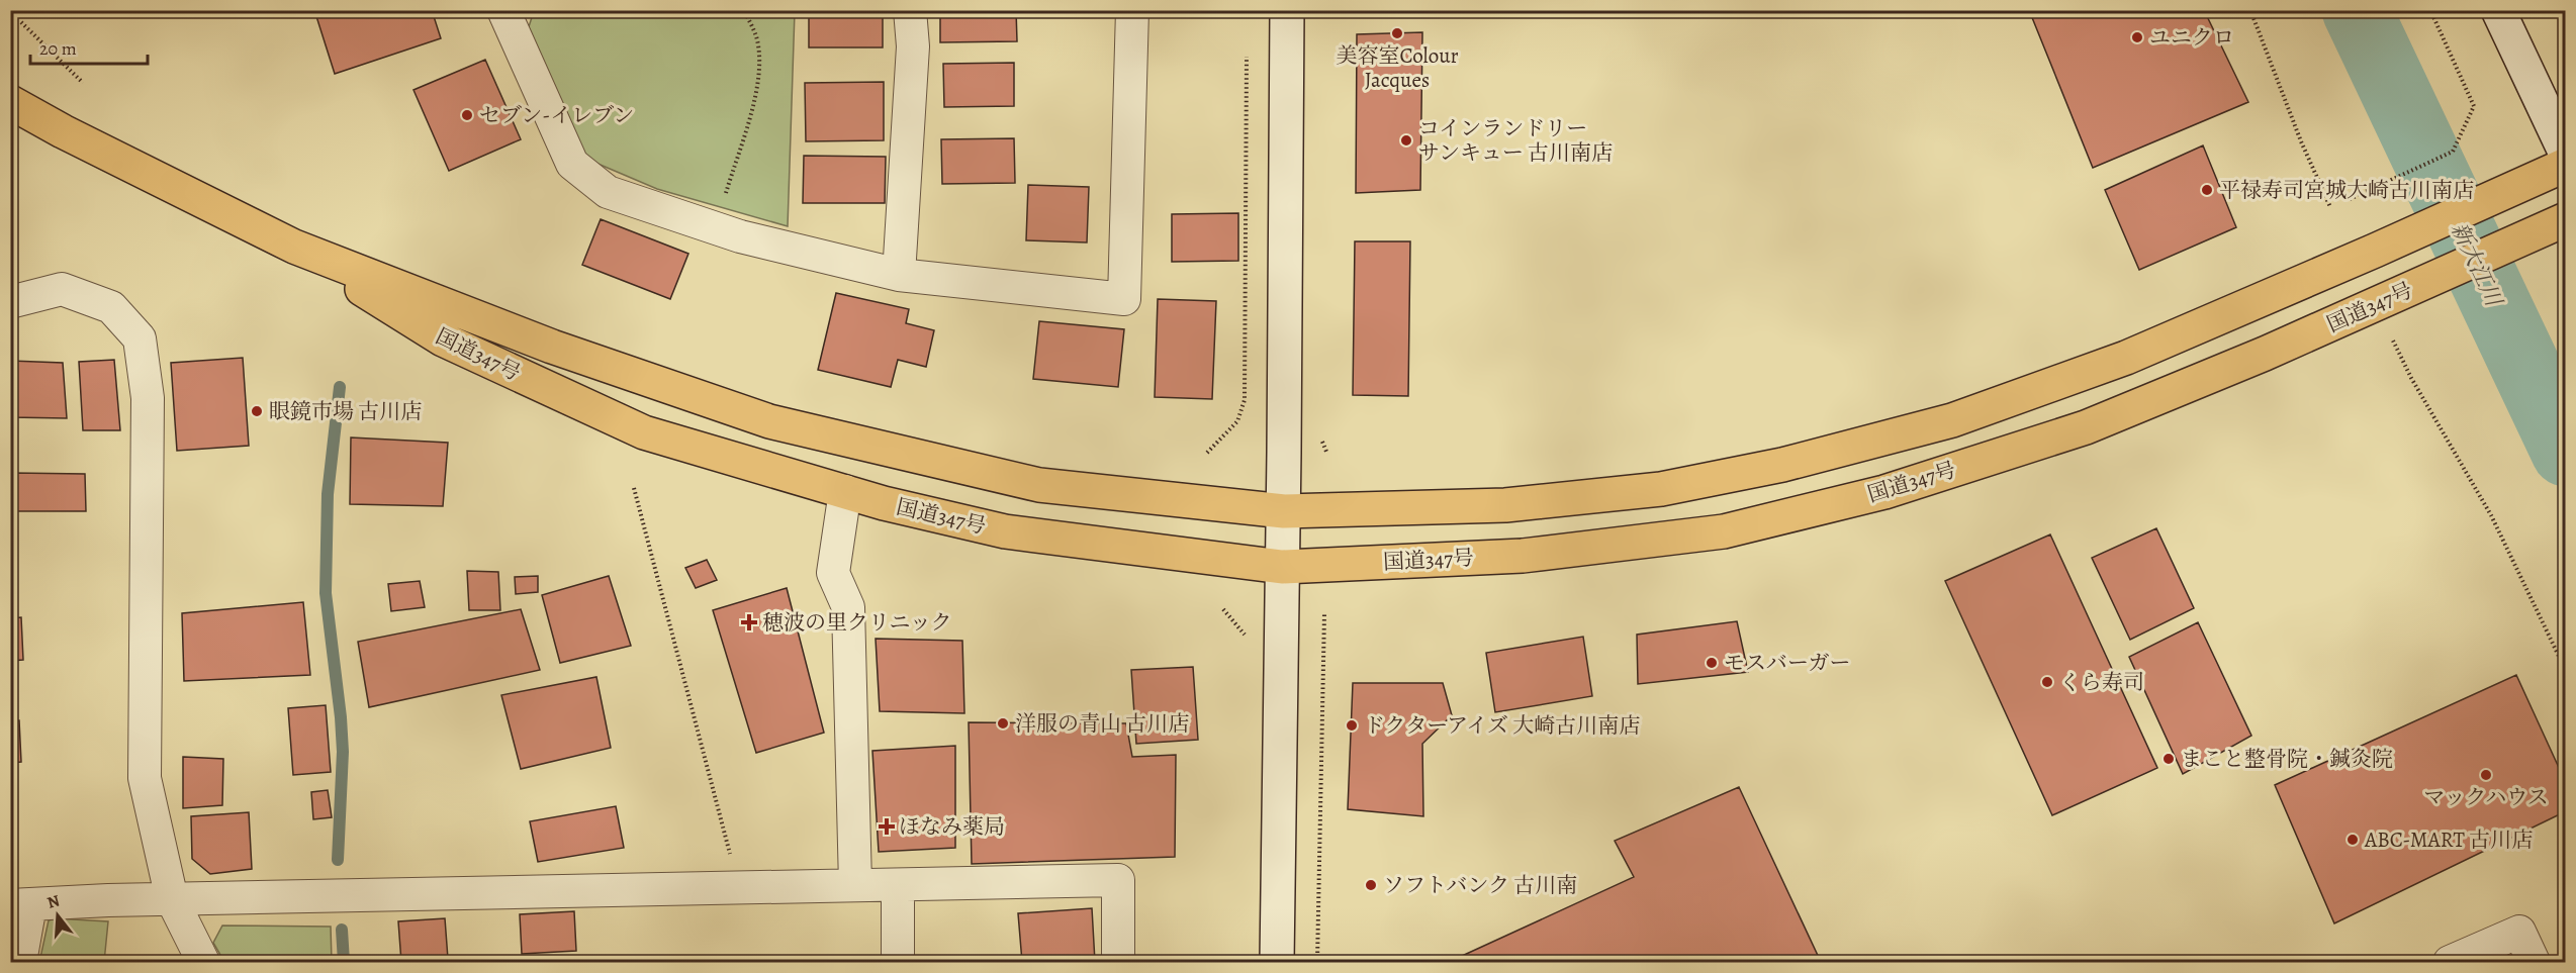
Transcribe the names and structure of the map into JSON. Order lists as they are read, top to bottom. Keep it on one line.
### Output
{"streets":{"highway":["国道347号"]},"water":["新大江川"],"places":{"other":["美容室Colour Jacques","ユニクロ","セブン-イレブン","コインランドリー サンキュー 古川南店","平禄寿司宮城大崎古川南店","眼鏡市場 古川店","モスバーガー","くら寿司","洋服の青山 古川店","ドクターアイズ 大崎古川南店","まこと整骨院・鍼灸院","マックハウス","ABC-MART 古川店","ソフトバンク 古川南"],"health":["穂波の里クリニック","ほなみ薬局"]},"scale_bar":"20 m","north":"top"}
